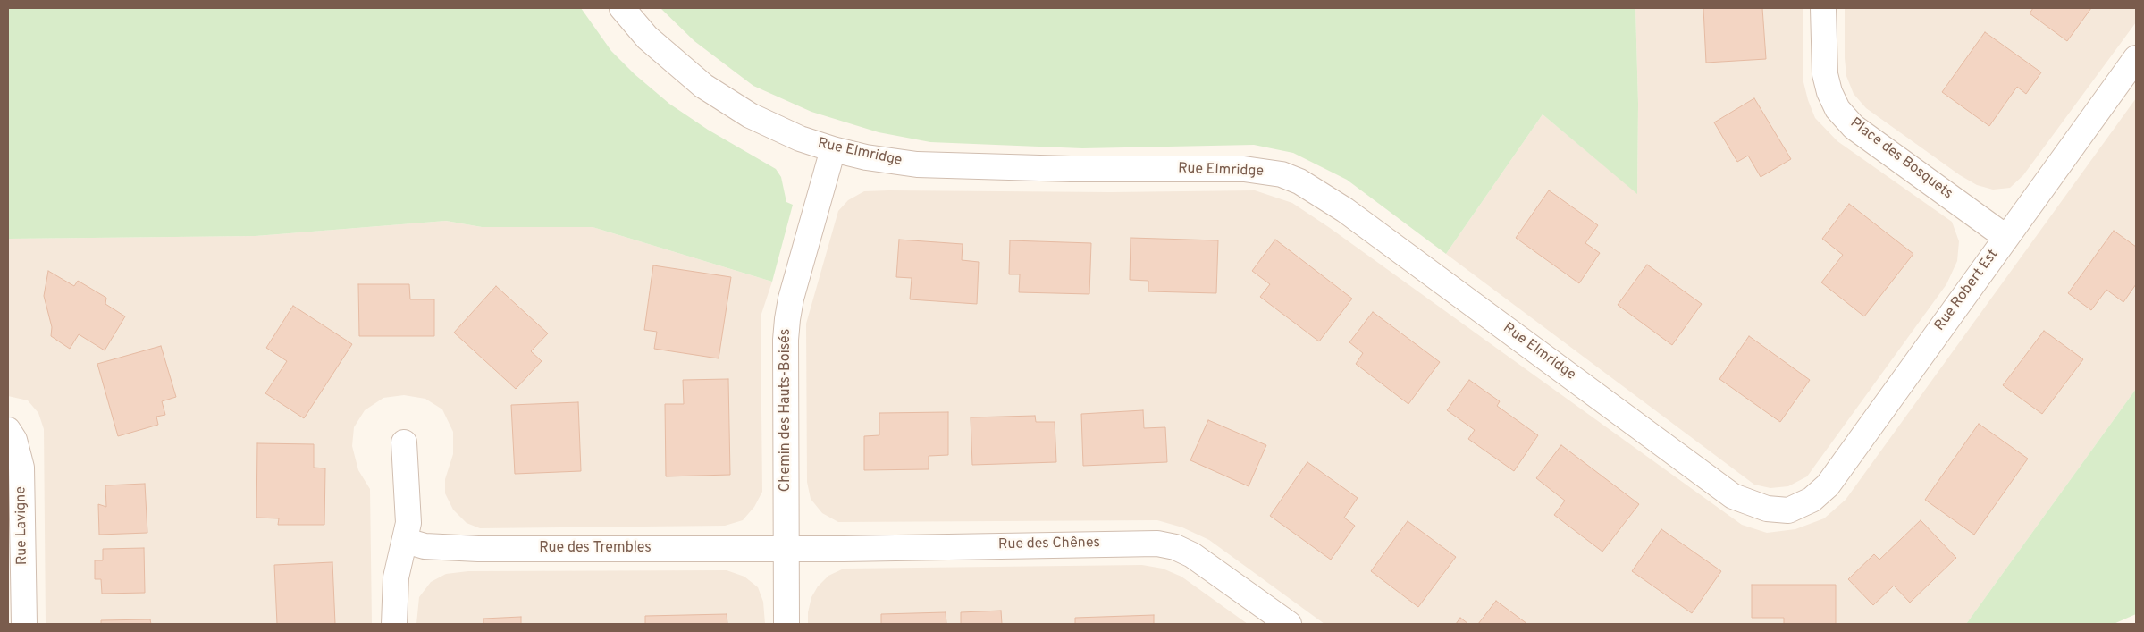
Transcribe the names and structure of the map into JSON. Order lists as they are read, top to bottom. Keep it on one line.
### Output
{"streets":{"street":["Rue Elmridge","Place des Bosquets","Rue Robert Est","Chemin des Hauts-Boisés","Rue Lavigne","Rue des Chênes","Rue des Trembles"]},"crossings":[["Rue Elmridge","Rue Robert Est"],["Rue Elmridge","Chemin des Hauts-Boisés"],["Place des Bosquets","Rue Robert Est"],["Chemin des Hauts-Boisés","Rue des Chênes"],["Chemin des Hauts-Boisés","Rue des Trembles"],["Rue des Chênes","Rue des Trembles"]]}
